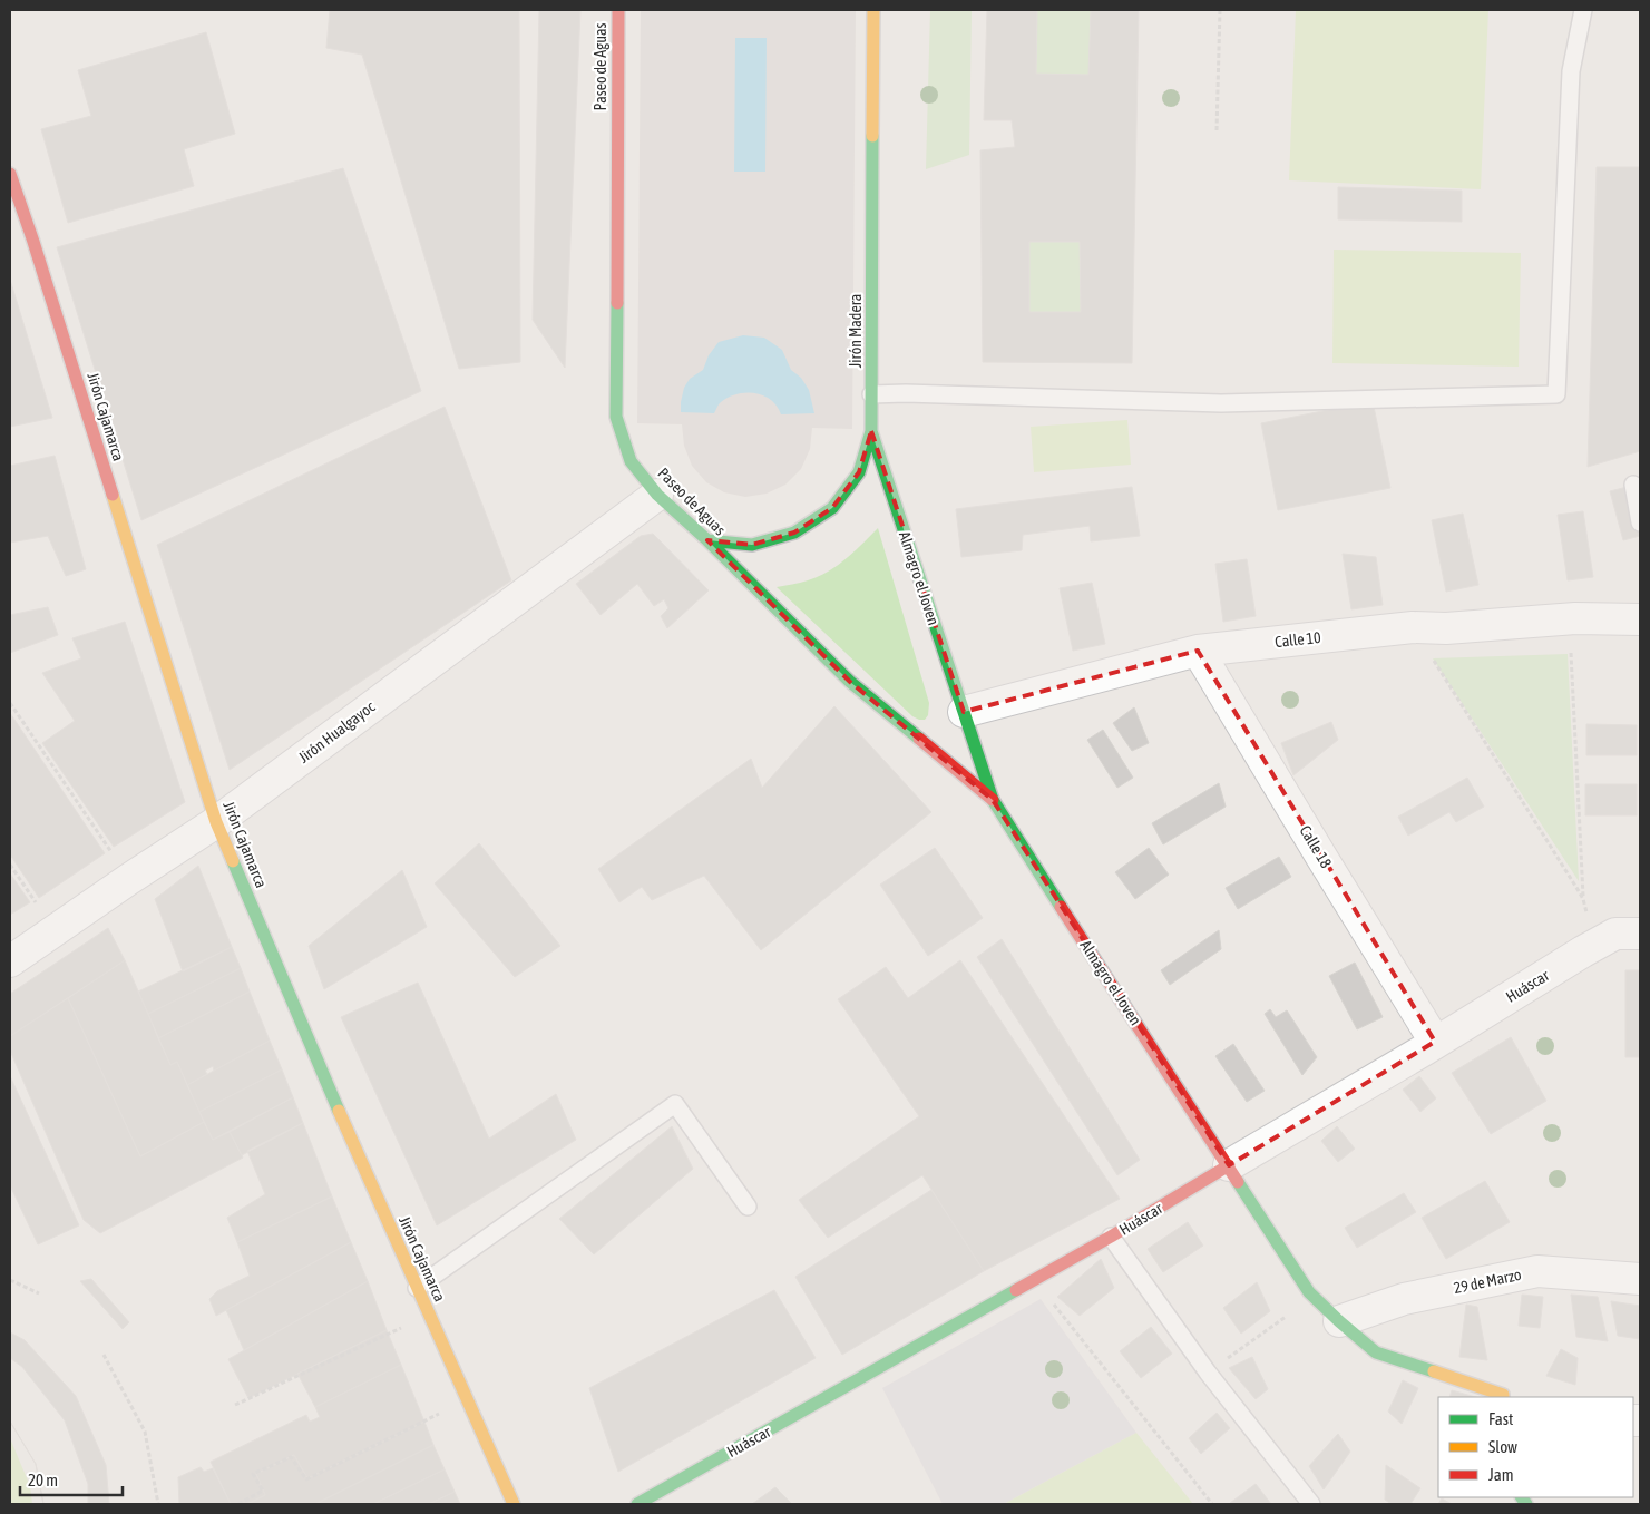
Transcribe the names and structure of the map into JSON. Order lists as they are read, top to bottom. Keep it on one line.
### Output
{"streets":{"street":["Paseo de Aguas","Jirón Madera","Jirón Cajamarca","Almagro el Joven","Calle 10","Jirón Hualgayoc","Calle 18","Huáscar","29 de Marzo"]},"crossings":[["Paseo de Aguas","Jirón Madera"],["Paseo de Aguas","Almagro el Joven"],["Paseo de Aguas","Jirón Hualgayoc"],["Jirón Madera","Almagro el Joven"],["Jirón Cajamarca","Jirón Hualgayoc"],["Almagro el Joven","Calle 10"],["Almagro el Joven","Huáscar"],["Almagro el Joven","29 de Marzo"],["Calle 10","Calle 18"],["Calle 18","Huáscar"]],"legend":["Fast","Slow","Jam"],"scale_bar":"20 m"}
